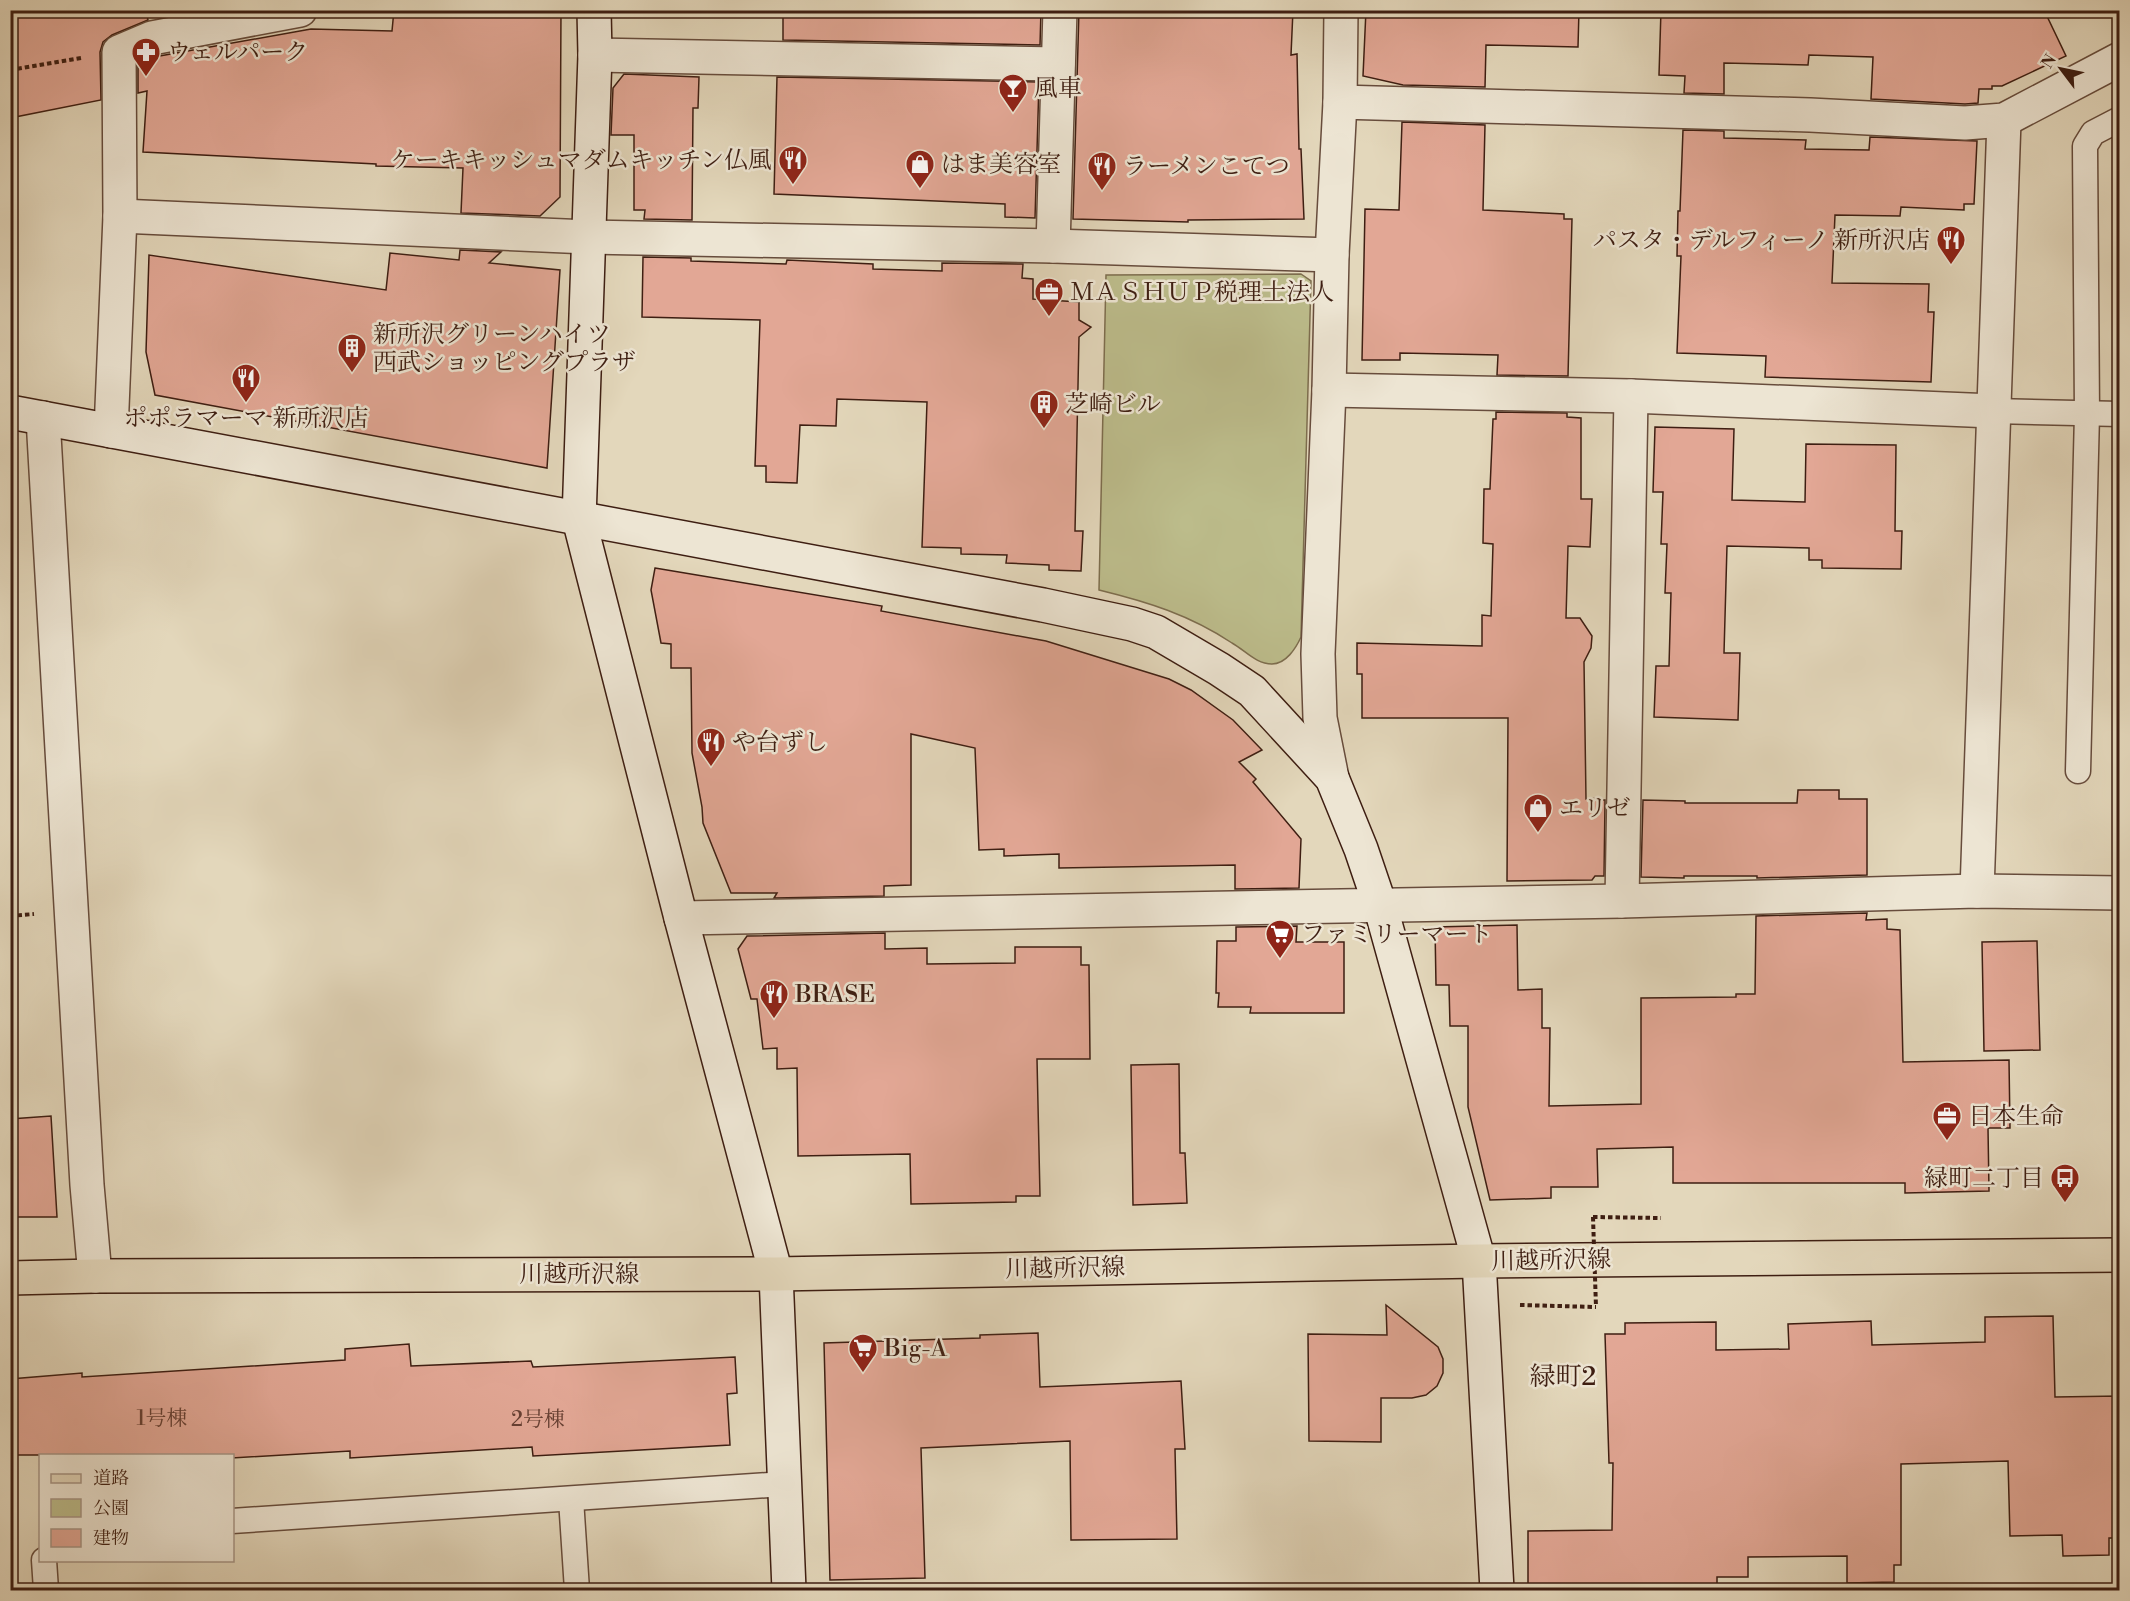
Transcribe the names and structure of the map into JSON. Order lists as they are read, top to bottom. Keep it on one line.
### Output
{"streets":{"main road":["川越所沢線"]},"districts":["緑町2"],"places":{"pharmacy":["ウェルパーク"],"bar":["風車"],"restaurant":["ケーキキッシュマダムキッチン仏風","ラーメンこてつ","パスタ・デルフィーノ 新所沢店","ポポラマーマ 新所沢店","や台ずし","BRASE"],"shop":["はま美容室","エリゼ"],"office":["ＭＡＳＨＵＰ税理士法人","日本生命"],"building":["新所沢グリーンハイツ 西武ショッピングプラザ","芝崎ビル"],"supermarket":["ファミリーマート","Big-A"],"bus stop":["緑町二丁目"]},"house_numbers":["1号棟","2号棟"],"legend":["道路","公園","建物"],"north":"top left"}
